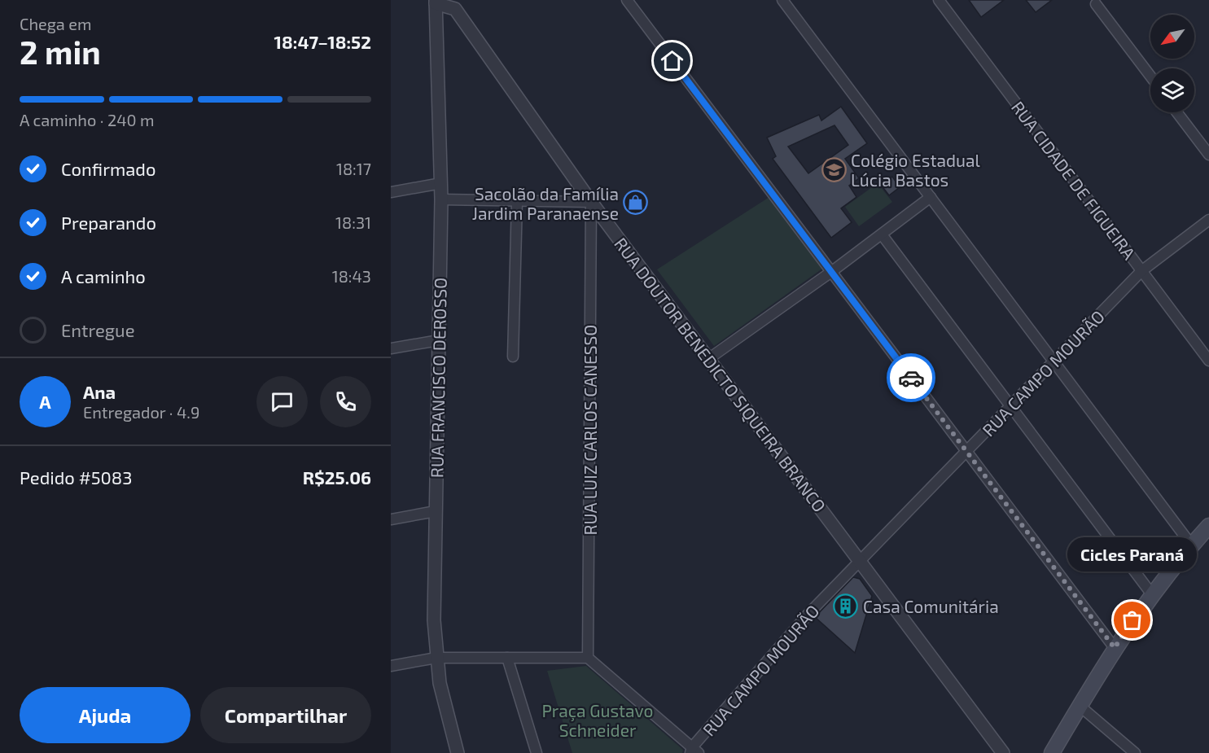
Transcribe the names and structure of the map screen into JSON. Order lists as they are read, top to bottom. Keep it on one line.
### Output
{"streets":{"street":["RUA CIDADE DE FIGUEIRA","RUA CAMPO MOURÃO","RUA DOUTOR BENEDICTO SIQUEIRA BRANCO","RUA FRANCISCO DEROSSO","RUA LUIZ CARLOS CANESSO"]},"crossings":[["RUA CIDADE DE FIGUEIRA","RUA CAMPO MOURÃO"],["RUA CAMPO MOURÃO","RUA DOUTOR BENEDICTO SIQUEIRA BRANCO"],["RUA DOUTOR BENEDICTO SIQUEIRA BRANCO","RUA FRANCISCO DEROSSO"],["RUA DOUTOR BENEDICTO SIQUEIRA BRANCO","RUA LUIZ CARLOS CANESSO"]],"parks":["Praça Gustavo Schneider"],"places":{"school or university":["Colégio Estadual Lúcia Bastos"],"shop":["Sacolão da Família Jardim Paranaense"],"building":["Casa Comunitária"],"other":["Cicles Paraná"]},"north":"bottom left","page":{"heading":["2 min","Chega em","18:47–18:52"],"panel":["Ana","Entregador · 4.9","Pedido #5083","R$25.06"],"bar":"A caminho · 240 m","list":[["Confirmado","18:17"],["Preparando","18:31"],["A caminho","18:43"],"Entregue"],"round":"A","bubble":"Cicles Paraná","buttons":["Ajuda","Compartilhar"]}}
